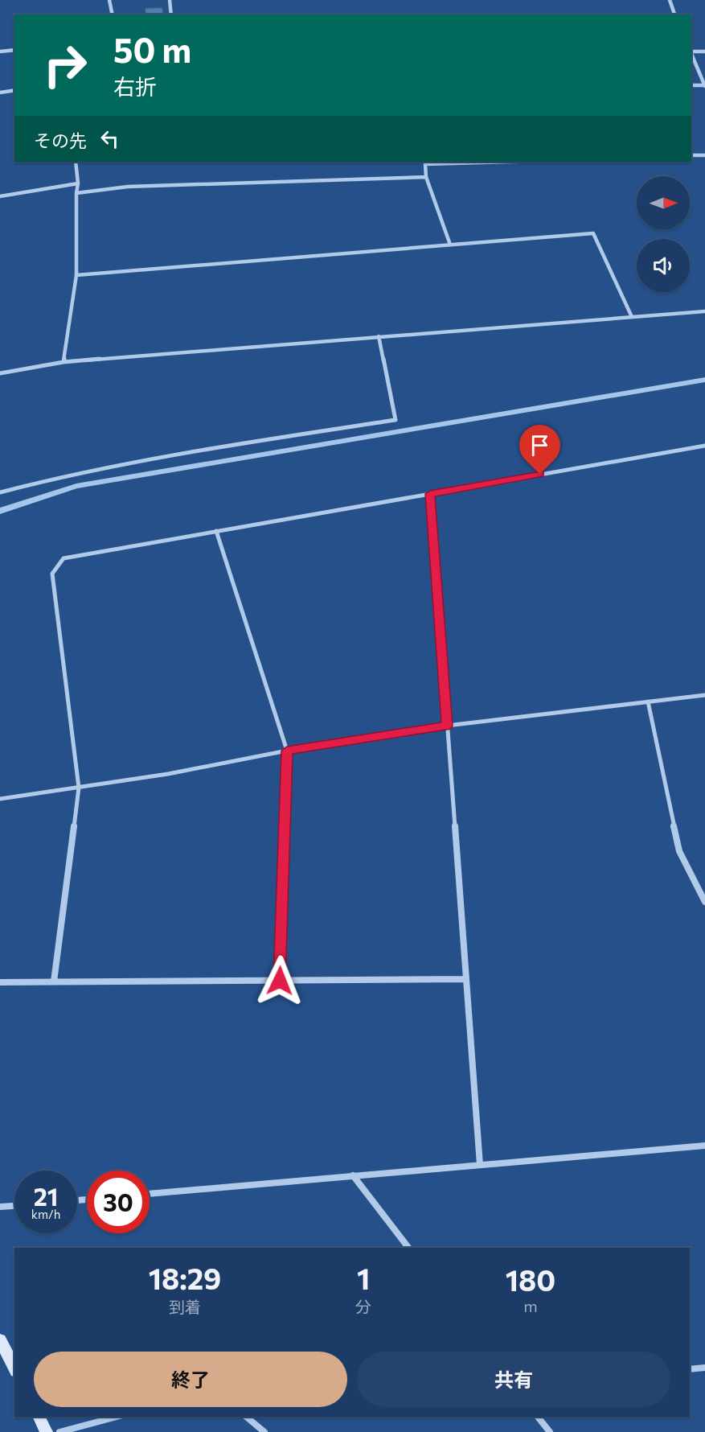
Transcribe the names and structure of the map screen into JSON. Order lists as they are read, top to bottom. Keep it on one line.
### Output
{"north":"right","page":{"turn":["50 m","右折"],"then":"その先","speed":"21 km/h","limit":"30","eta":["18:29","到着","1","分","180","m"],"buttons":["終了","共有"]}}
